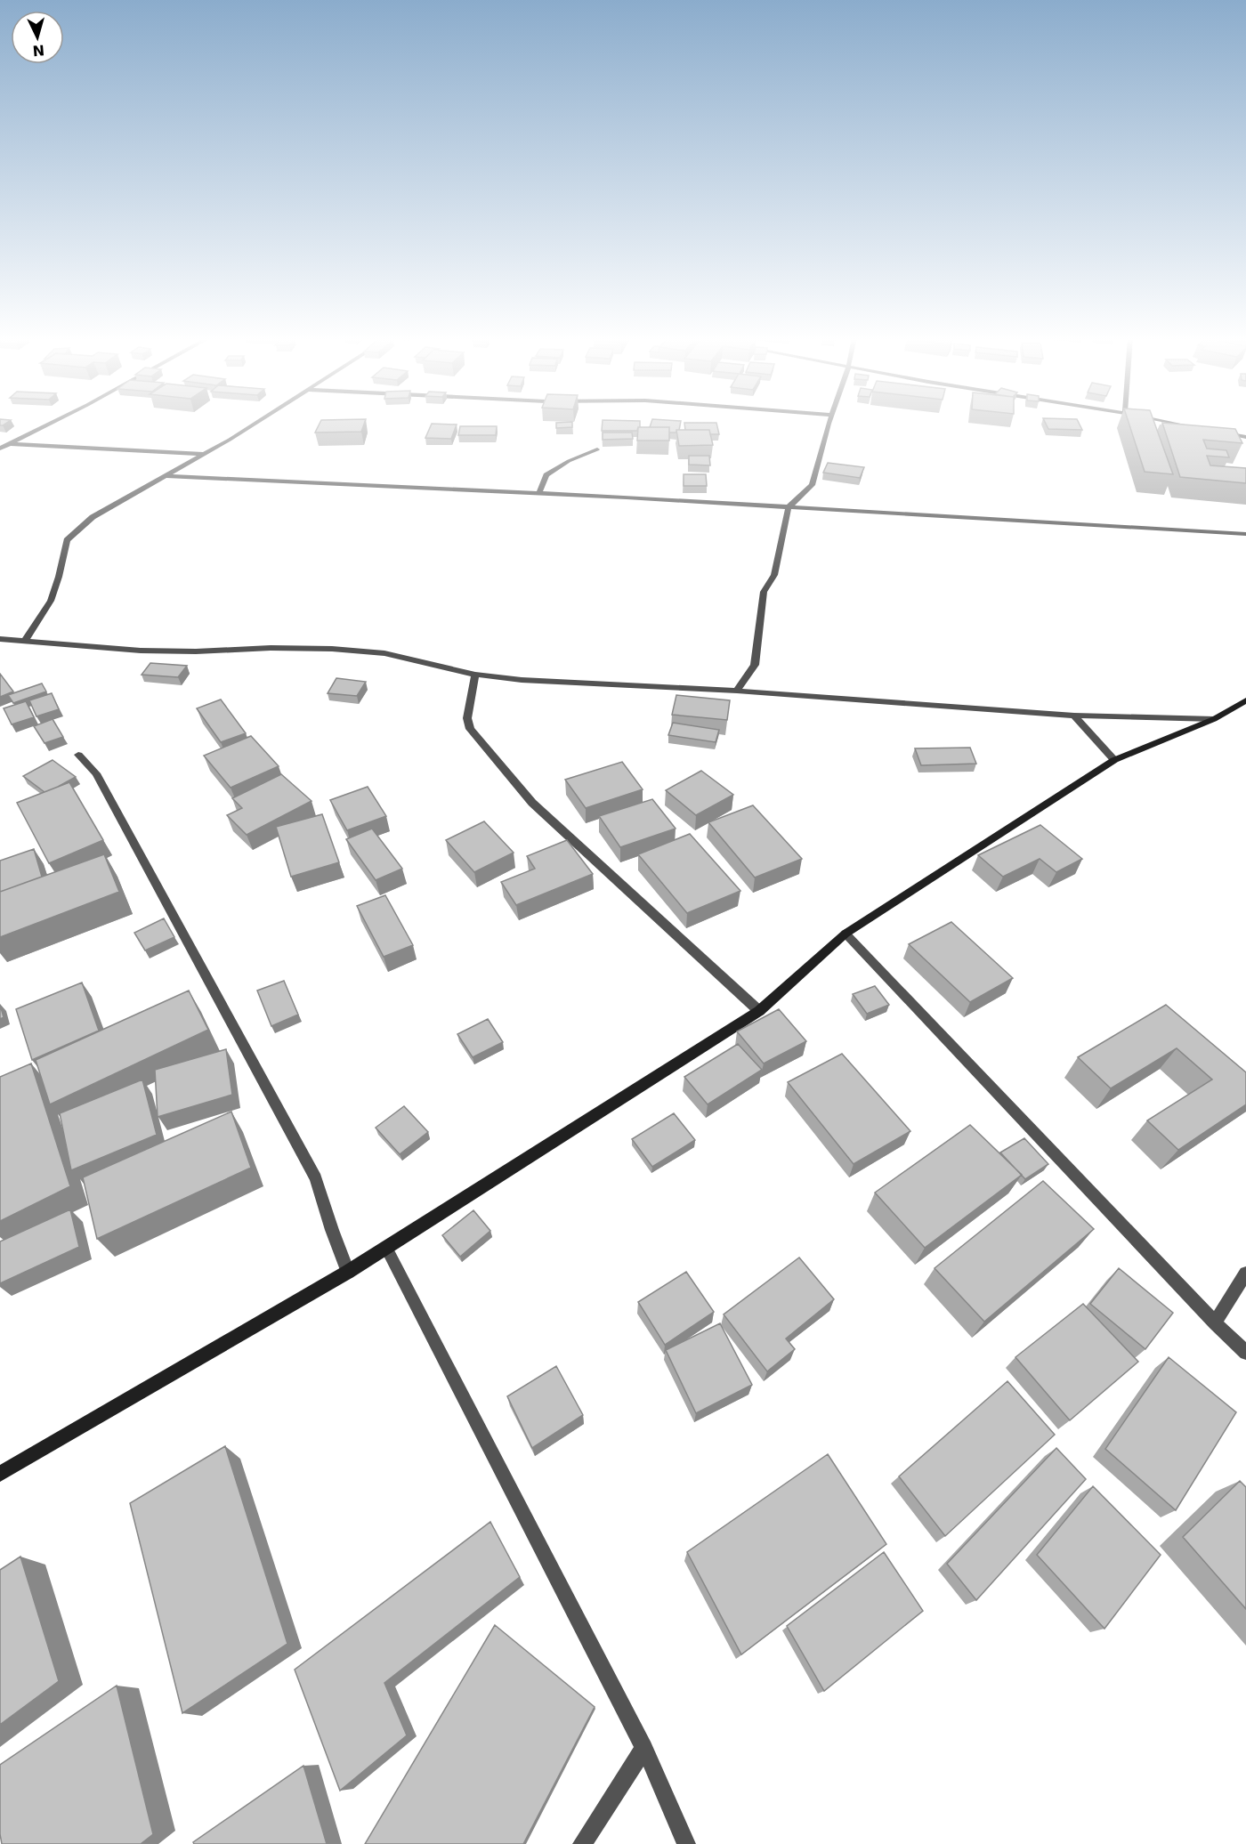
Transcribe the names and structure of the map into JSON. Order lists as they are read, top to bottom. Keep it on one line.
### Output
{"north":"bottom"}
